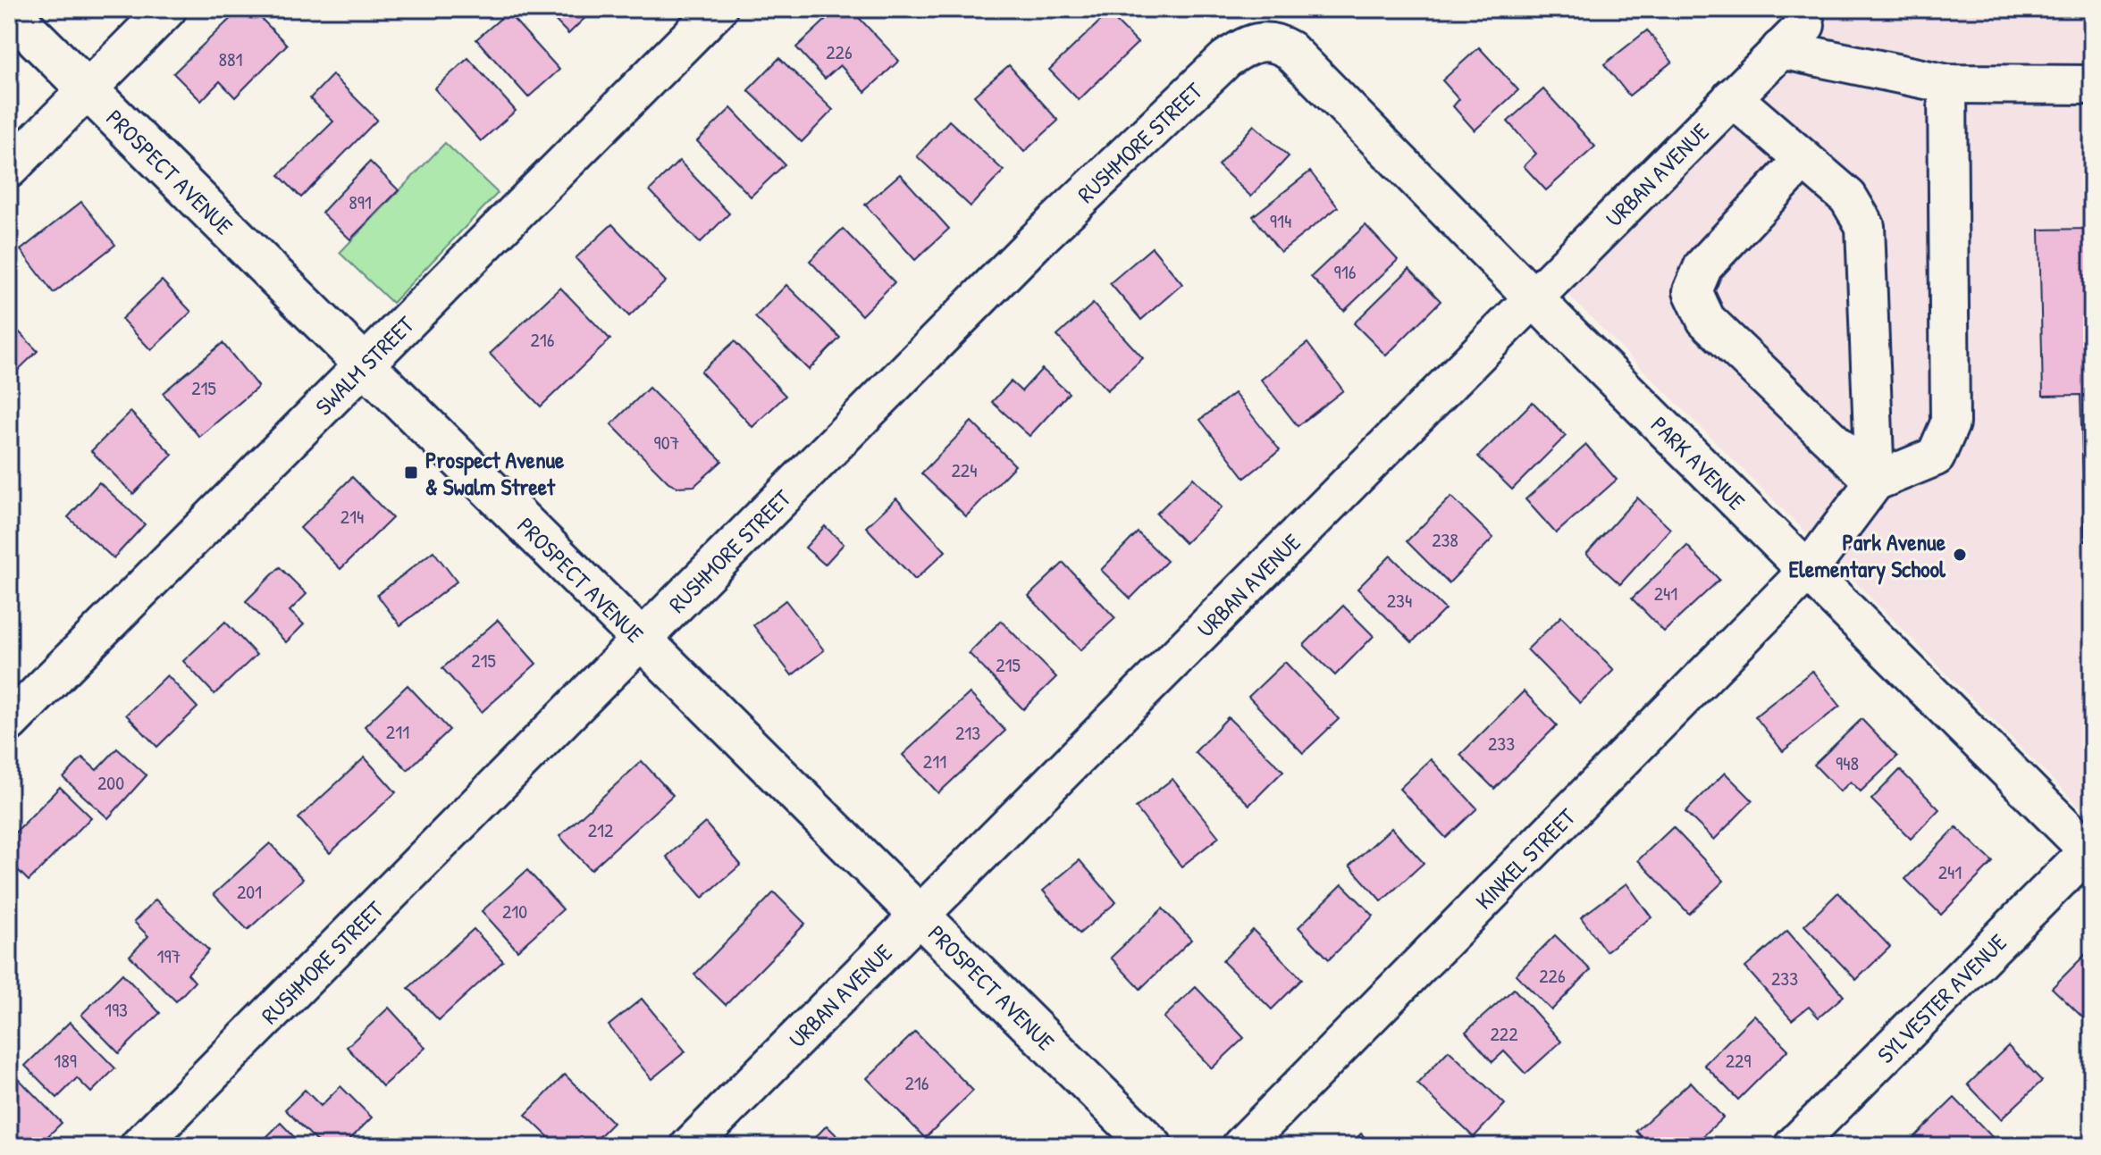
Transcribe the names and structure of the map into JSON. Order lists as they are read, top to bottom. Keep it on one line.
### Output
{"streets":{"main road":["PROSPECT AVENUE"],"street":["RUSHMORE STREET","URBAN AVENUE","SWALM STREET","PARK AVENUE","KINKEL STREET","SYLVESTER AVENUE"]},"crossings":[["RUSHMORE STREET","PROSPECT AVENUE"],["RUSHMORE STREET","PARK AVENUE"],["PROSPECT AVENUE","URBAN AVENUE"],["PROSPECT AVENUE","SWALM STREET"],["URBAN AVENUE","PARK AVENUE"],["PARK AVENUE","KINKEL STREET"],["PARK AVENUE","SYLVESTER AVENUE"]],"places":{"transit":["Prospect Avenue & Swalm Street"],"other":["Park Avenue Elementary School"]},"house_numbers":["226","881","891","914","916","216","215","907","224","214","238","241","234","215","215","211","213","233","211","948","200","212","241","201","210","197","226","233","193","222","189","229","216"]}
